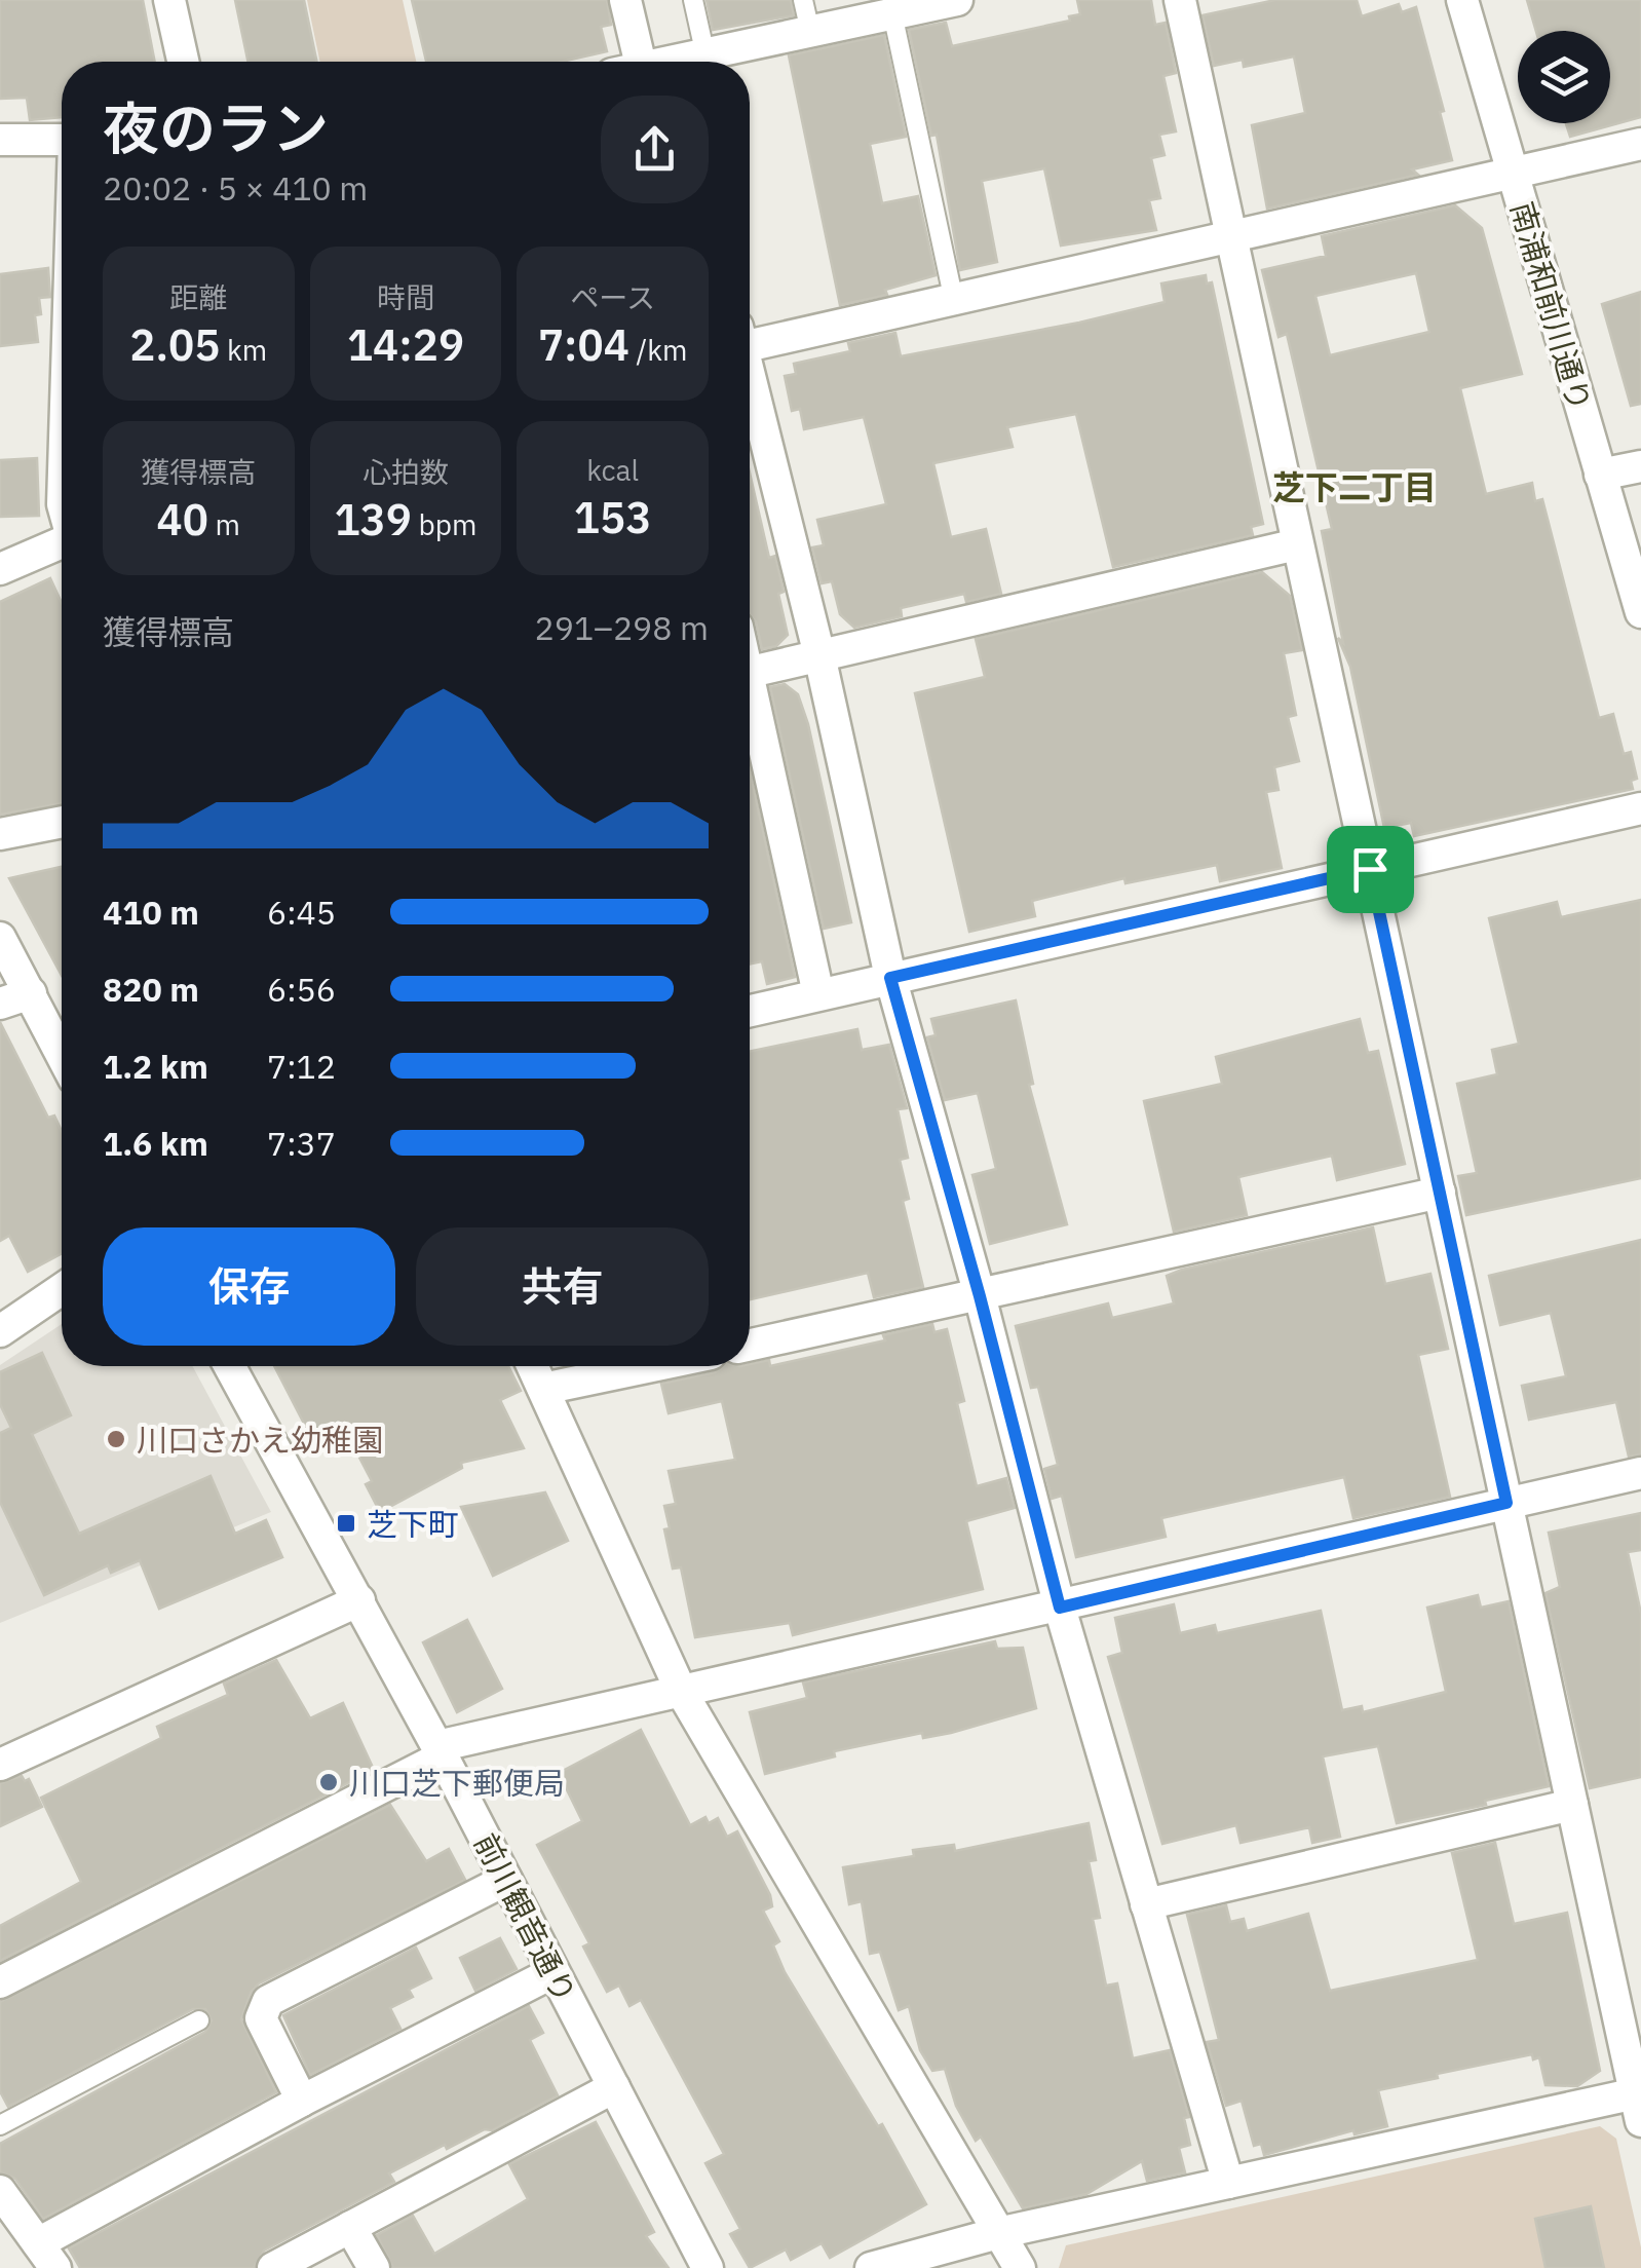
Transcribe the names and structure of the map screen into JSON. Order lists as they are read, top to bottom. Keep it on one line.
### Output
{"streets":{"street":["南浦和前川通り","前川観音通り"]},"districts":["芝下二丁目"],"places":{"other":["川口さかえ幼稚園","川口芝下郵便局"],"transit":["芝下町"]},"page":{"heading":["夜のラン","20:02 · 5 × 410 m"],"stats":[["距離","2.05 km"],["時間","14:29"],["ペース","7:04 /km"],["獲得標高","40 m"],["心拍数","139 bpm"],["kcal","153"]],"chart":["獲得標高","291–298 m"],"list":[{"name":"410 m","note":"6:45"},{"name":"820 m","note":"6:56"},{"name":"1.2 km","note":"7:12"},{"name":"1.6 km","note":"7:37"}],"buttons":["保存","共有"]}}
